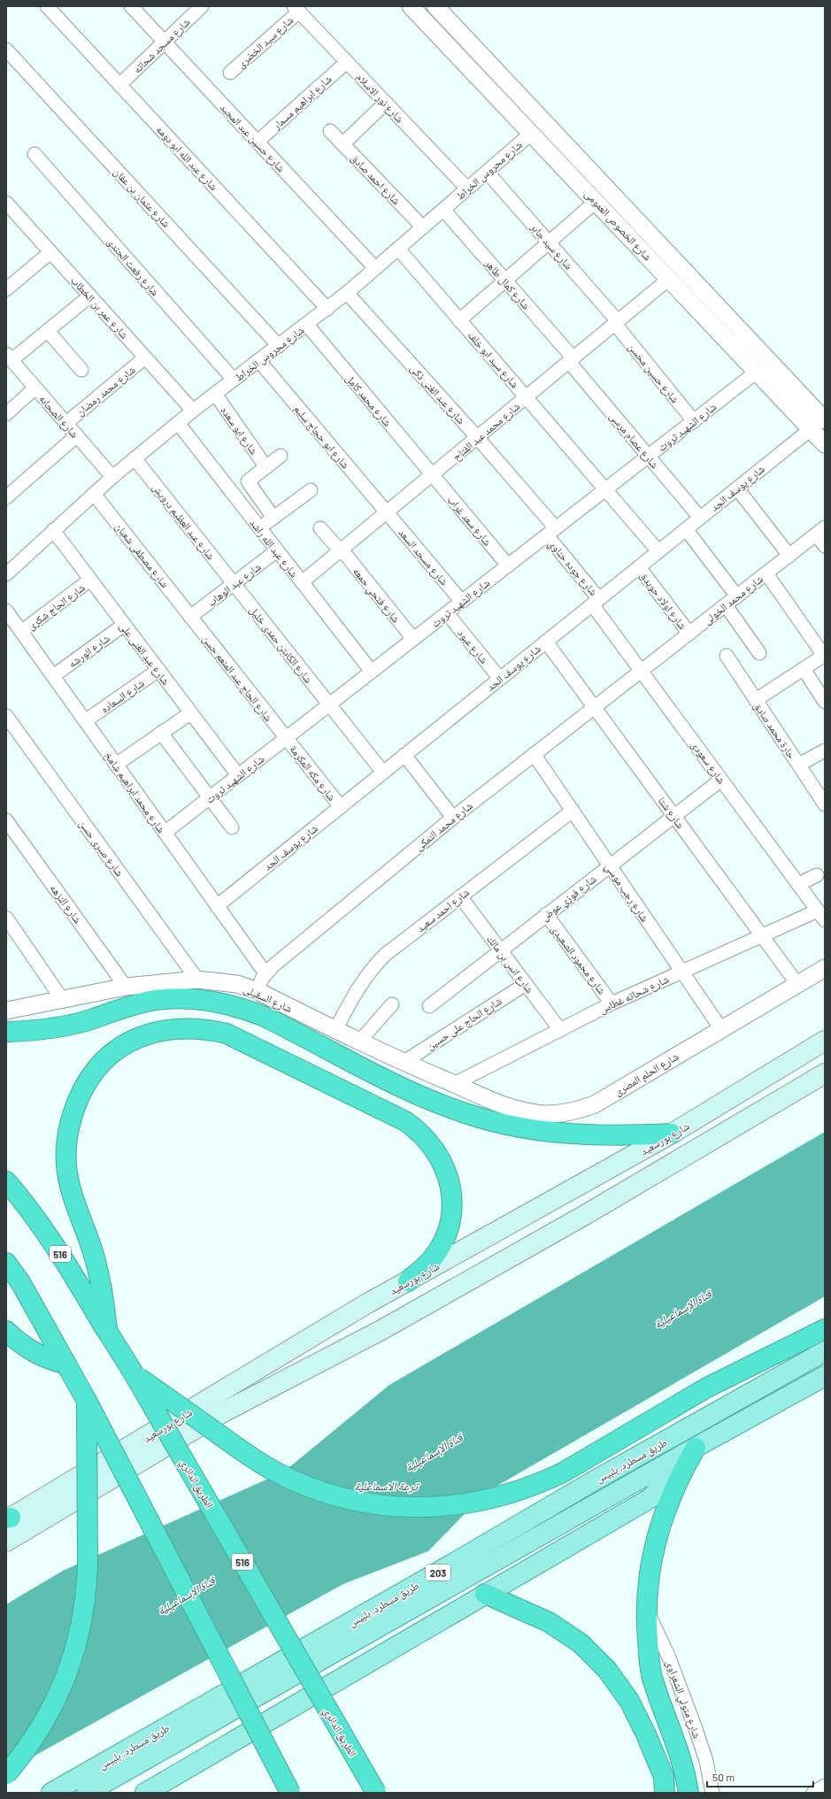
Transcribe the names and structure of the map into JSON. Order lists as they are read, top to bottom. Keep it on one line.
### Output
{"streets":{"highway":["516","الطريق الدائري"],"main road":["شارع بورسعيد","طريق مسطرد, بلبيس","203"],"street":["شارع سيد الخضرى","شارع مسجد شحاته","شارع نور الاسلام","شارع ابراهيم مسمار","شارع حسين عبد المجيد","شارع عبد الله ابو دومه","شارع محروس الخراط","شارع احمد صادق","شارع عثمان بن عفان","شارع الخصوص العمومى","شارع سيد جابر","شارع رفعت الجندى","شارع كمال طاهر","شارع عمر بن الخطاب","شارع سيد ابو خلف","شارع حسين محسن","شارع محمد رمضان","شارع عبد الغنى ذكى","شارع محمد كامل","شارع الصحابه","شارع الشهيد ثروت","شارع ابو سعده","شارع محمد عبد الفتاح","شارع ابو حجاج سليم","شارع عصام مرسى","شارع يوسف الجد","شارع سعد غراب","شارع عبد العظيم درويش","شارع عبد الله راشد","شارع مصطفى شعبان","شارع مسجد السعد","شارع جوده حناوي","شارع عبد الوهاب","شارع فتحي جمعه","شارع محمد الخولى","شارع اولاد حويدق","شارع الحاج شكرى","شارع الكابتن حمدى خليل","شارع عبود","شارع الورشه","شارع عبد الغنى على","شارع الحاج عبد المنعم حسن","شارع السعاده","حارة محمد صادق","شارع سعودى","شارع مكه المكرمة","شارع محمد ابراهيم شامخ","شارع شتا","شارع محمد النمكى","شارع صبرى حسن","شارع رجب موسي","شارع فوزي عوض","شارع النزهه","شارع احمد سعيد","شارع محمود الصعيدى","شارع انس بن مالك","شارع شحاته غطاس","شارع السقيلى","شارع الحاج على حسين","شارع الحلم المصرى","شارع متولي الشعراوى"]},"crossings":[["شارع سيد الخضرى","شارع نور الاسلام"],["شارع مسجد شحاته","شارع حسين عبد المجيد"],["شارع مسجد شحاته","شارع عبد الله ابو دومه"],["شارع نور الاسلام","شارع ابراهيم مسمار"],["شارع نور الاسلام","شارع محروس الخراط"],["شارع ابراهيم مسمار","شارع حسين عبد المجيد"],["شارع حسين عبد المجيد","شارع محروس الخراط"],["شارع عبد الله ابو دومه","شارع محروس الخراط"],["شارع محروس الخراط","شارع احمد صادق"],["شارع محروس الخراط","شارع عثمان بن عفان"],["شارع محروس الخراط","شارع الخصوص العمومى"],["شارع محروس الخراط","شارع سيد جابر"],["شارع محروس الخراط","شارع رفعت الجندى"],["شارع محروس الخراط","شارع كمال طاهر"],["شارع محروس الخراط","شارع عمر بن الخطاب"],["شارع محروس الخراط","شارع سيد ابو خلف"],["شارع محروس الخراط","شارع عبد الغنى ذكى"],["شارع محروس الخراط","شارع محمد كامل"],["شارع محروس الخراط","شارع الصحابه"],["شارع محروس الخراط","شارع ابو سعده"],["شارع محروس الخراط","شارع ابو حجاج سليم"],["شارع محروس الخراط","شارع عبد العظيم درويش"],["شارع محروس الخراط","شارع عبد الله راشد"],["شارع محروس الخراط","شارع مصطفى شعبان"],["شارع محروس الخراط","شارع عبد الغنى على"],["شارع الخصوص العمومى","شارع الشهيد ثروت"],["شارع الخصوص العمومى","شارع محمد عبد الفتاح"],["شارع الخصوص العمومى","شارع يوسف الجد"],["شارع سيد جابر","شارع حسين محسن"],["شارع سيد جابر","شارع محمد عبد الفتاح"],["شارع كمال طاهر","شارع محمد عبد الفتاح"],["شارع كمال طاهر","شارع عصام مرسى"],["شارع عمر بن الخطاب","شارع محمد رمضان"],["شارع سيد ابو خلف","شارع الشهيد ثروت"],["شارع سيد ابو خلف","شارع محمد عبد الفتاح"],["شارع سيد ابو خلف","شارع يوسف الجد"],["شارع حسين محسن","شارع الشهيد ثروت"],["شارع حسين محسن","شارع محمد عبد الفتاح"],["شارع محمد رمضان","شارع الصحابه"],["شارع عبد الغنى ذكى","شارع الشهيد ثروت"],["شارع عبد الغنى ذكى","شارع محمد عبد الفتاح"],["شارع عبد الغنى ذكى","شارع جوده حناوي"],["شارع محمد كامل","شارع محمد عبد الفتاح"],["شارع محمد كامل","شارع سعد غراب"],["شارع الشهيد ثروت","شارع عصام مرسى"],["شارع الشهيد ثروت","شارع سعد غراب"],["شارع الشهيد ثروت","شارع عبد الله راشد"],["شارع الشهيد ثروت","شارع مسجد السعد"],["شارع الشهيد ثروت","شارع جوده حناوي"],["شارع الشهيد ثروت","شارع فتحي جمعه"],["شارع الشهيد ثروت","شارع الكابتن حمدى خليل"],["شارع الشهيد ثروت","شارع عبود"],["شارع الشهيد ثروت","شارع عبد الغنى على"],["شارع الشهيد ثروت","شارع الحاج عبد المنعم حسن"],["شارع الشهيد ثروت","شارع مكه المكرمة"],["شارع الشهيد ثروت","شارع محمد ابراهيم شامخ"],["شارع محمد عبد الفتاح","شارع ابو حجاج سليم"],["شارع محمد عبد الفتاح","شارع عصام مرسى"],["شارع محمد عبد الفتاح","شارع سعد غراب"],["شارع محمد عبد الفتاح","شارع عبد الله راشد"],["شارع محمد عبد الفتاح","شارع مسجد السعد"],["شارع محمد عبد الفتاح","شارع فتحي جمعه"],["شارع ابو حجاج سليم","شارع مسجد السعد"],["شارع عصام مرسى","شارع يوسف الجد"],["شارع يوسف الجد","شارع جوده حناوي"],["شارع يوسف الجد","شارع اولاد حويدق"],["شارع يوسف الجد","شارع الكابتن حمدى خليل"],["شارع يوسف الجد","شارع عبود"],["شارع يوسف الجد","شارع سعودى"],["شارع يوسف الجد","شارع مكه المكرمة"],["شارع يوسف الجد","شارع محمد ابراهيم شامخ"],["شارع يوسف الجد","شارع شتا"],["شارع عبد العظيم درويش","شارع عبد الوهاب"],["شارع عبد العظيم درويش","شارع الكابتن حمدى خليل"],["شارع عبد الله راشد","شارع عبد الوهاب"],["شارع مصطفى شعبان","شارع عبد الوهاب"],["شارع مصطفى شعبان","شارع الحاج عبد المنعم حسن"],["شارع جوده حناوي","شارع سعودى"],["شارع عبد الوهاب","شارع الكابتن حمدى خليل"],["شارع عبد الوهاب","شارع الحاج عبد المنعم حسن"],["شارع محمد الخولى","شارع اولاد حويدق"],["شارع محمد الخولى","شارع سعودى"],["شارع محمد الخولى","شارع محمد النمكى"],["شارع الحاج شكرى","شارع عبد الغنى على"],["شارع الحاج شكرى","شارع محمد ابراهيم شامخ"],["شارع الورشه","شارع عبد الغنى على"],["شارع الورشه","شارع محمد ابراهيم شامخ"],["شارع عبد الغنى على","شارع السعاده"],["شارع الحاج عبد المنعم حسن","شارع مكه المكرمة"],["شارع السعاده","شارع محمد ابراهيم شامخ"],["شارع سعودى","شارع محمد النمكى"],["شارع سعودى","شارع فوزي عوض"],["شارع سعودى","شارع شحاته غطاس"],["شارع محمد ابراهيم شامخ","شارع محمد النمكى"],["شارع شتا","شارع محمد النمكى"],["شارع شتا","شارع فوزي عوض"],["شارع شتا","شارع شحاته غطاس"],["شارع شتا","شارع الحلم المصرى"],["شارع محمد النمكى","شارع رجب موسي"],["شارع محمد النمكى","شارع السقيلى"],["شارع صبرى حسن","شارع السقيلى"],["شارع رجب موسي","شارع فوزي عوض"],["شارع رجب موسي","شارع احمد سعيد"],["شارع رجب موسي","شارع شحاته غطاس"],["شارع رجب موسي","شارع الحلم المصرى"],["شارع فوزي عوض","شارع محمود الصعيدى"],["شارع فوزي عوض","شارع انس بن مالك"],["شارع النزهه","شارع السقيلى"],["شارع احمد سعيد","شارع انس بن مالك"],["شارع احمد سعيد","شارع السقيلى"],["شارع محمود الصعيدى","شارع شحاته غطاس"],["شارع انس بن مالك","شارع شحاته غطاس"],["شارع انس بن مالك","شارع الحاج على حسين"],["شارع شحاته غطاس","شارع السقيلى"],["شارع شحاته غطاس","شارع الحلم المصرى"],["شارع السقيلى","شارع الحاج على حسين"],["شارع السقيلى","شارع الحلم المصرى"]],"water":["قناة الإسماعيلية","ترعة الاسماعلية"],"scale_bar":"50 m"}
